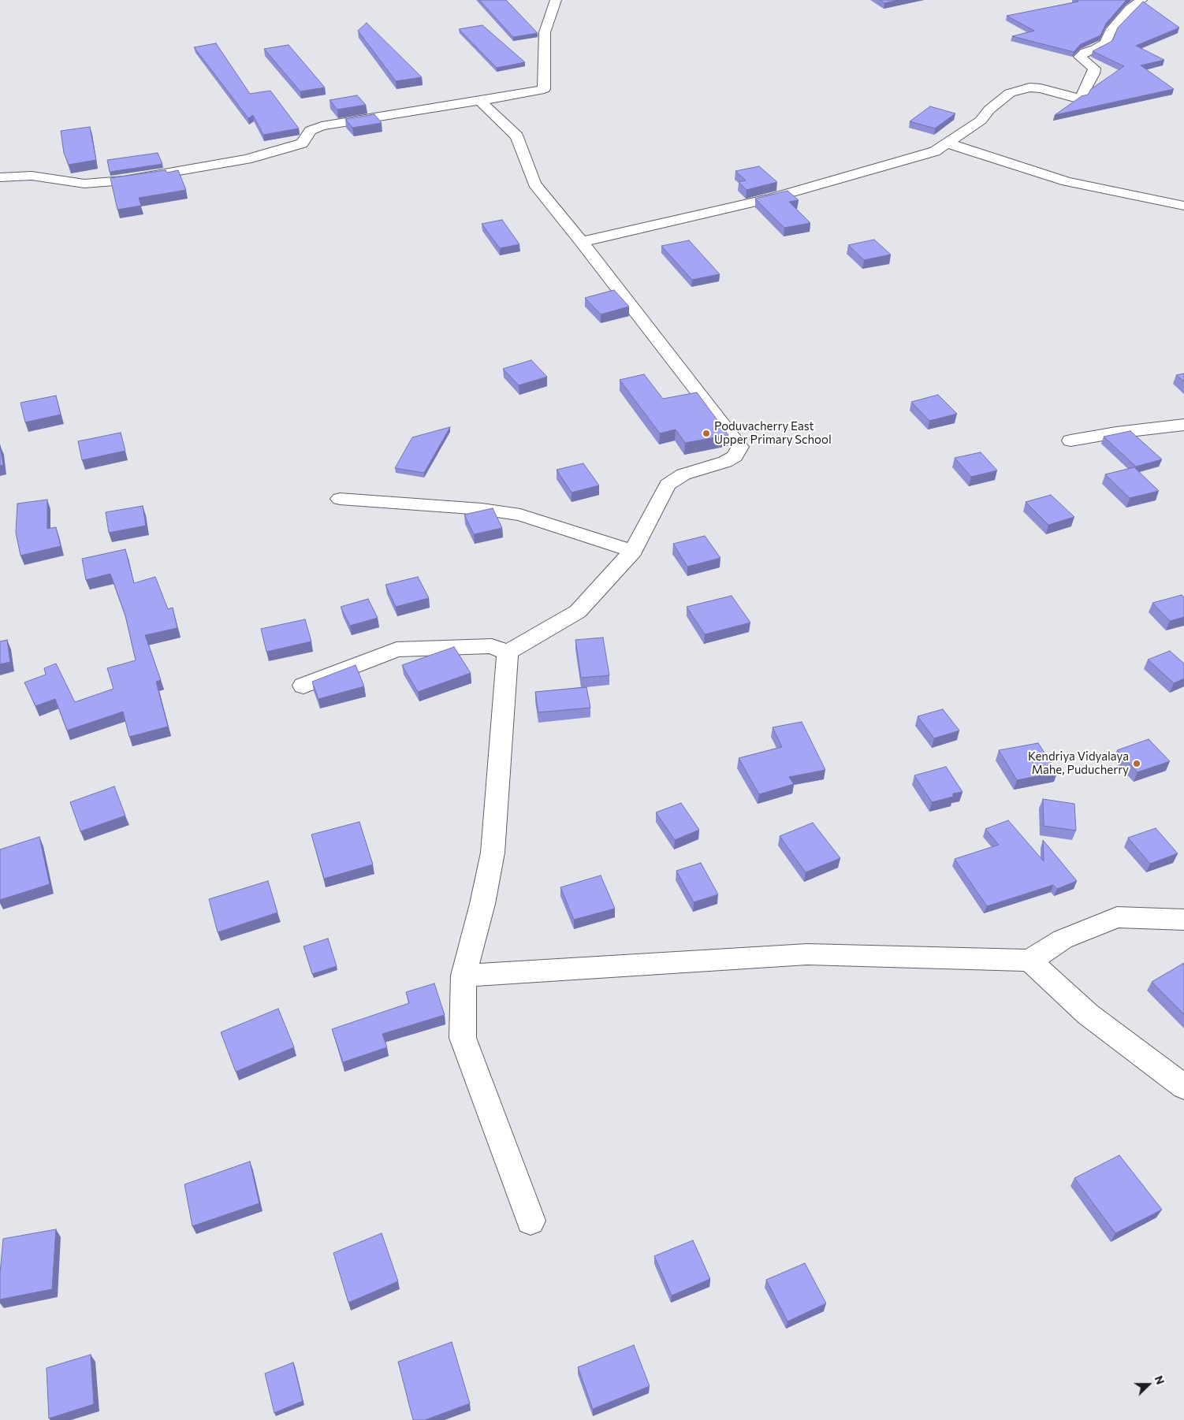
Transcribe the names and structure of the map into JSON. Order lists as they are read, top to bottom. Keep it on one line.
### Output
{"places":["Poduvacherry East Upper Primary School","Kendriya Vidyalaya Mahe, Puducherry"],"north":"right"}
